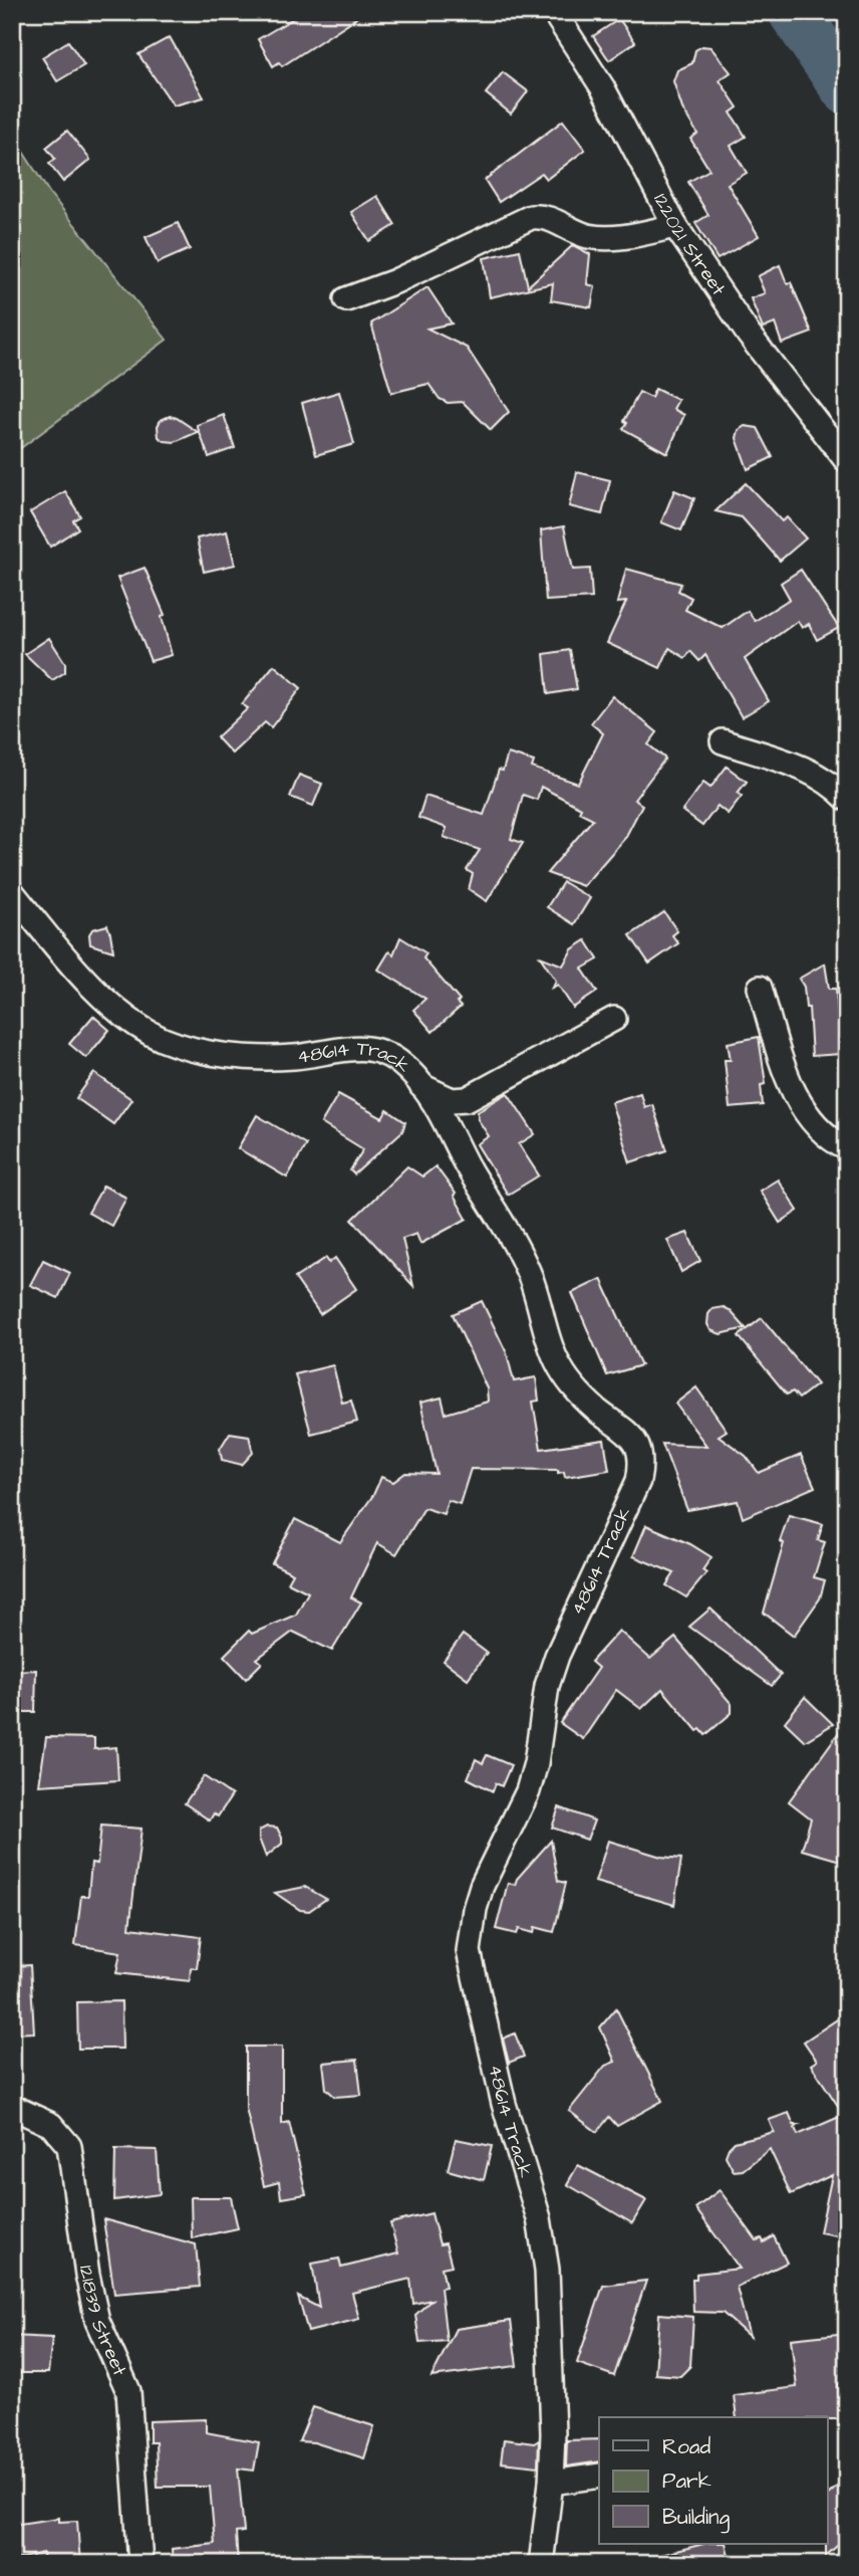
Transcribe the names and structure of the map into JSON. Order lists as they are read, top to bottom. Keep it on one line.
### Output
{"streets":{"street":["122021 Street","48614 Track","121839 Street"]},"legend":["Road","Park","Building"]}
